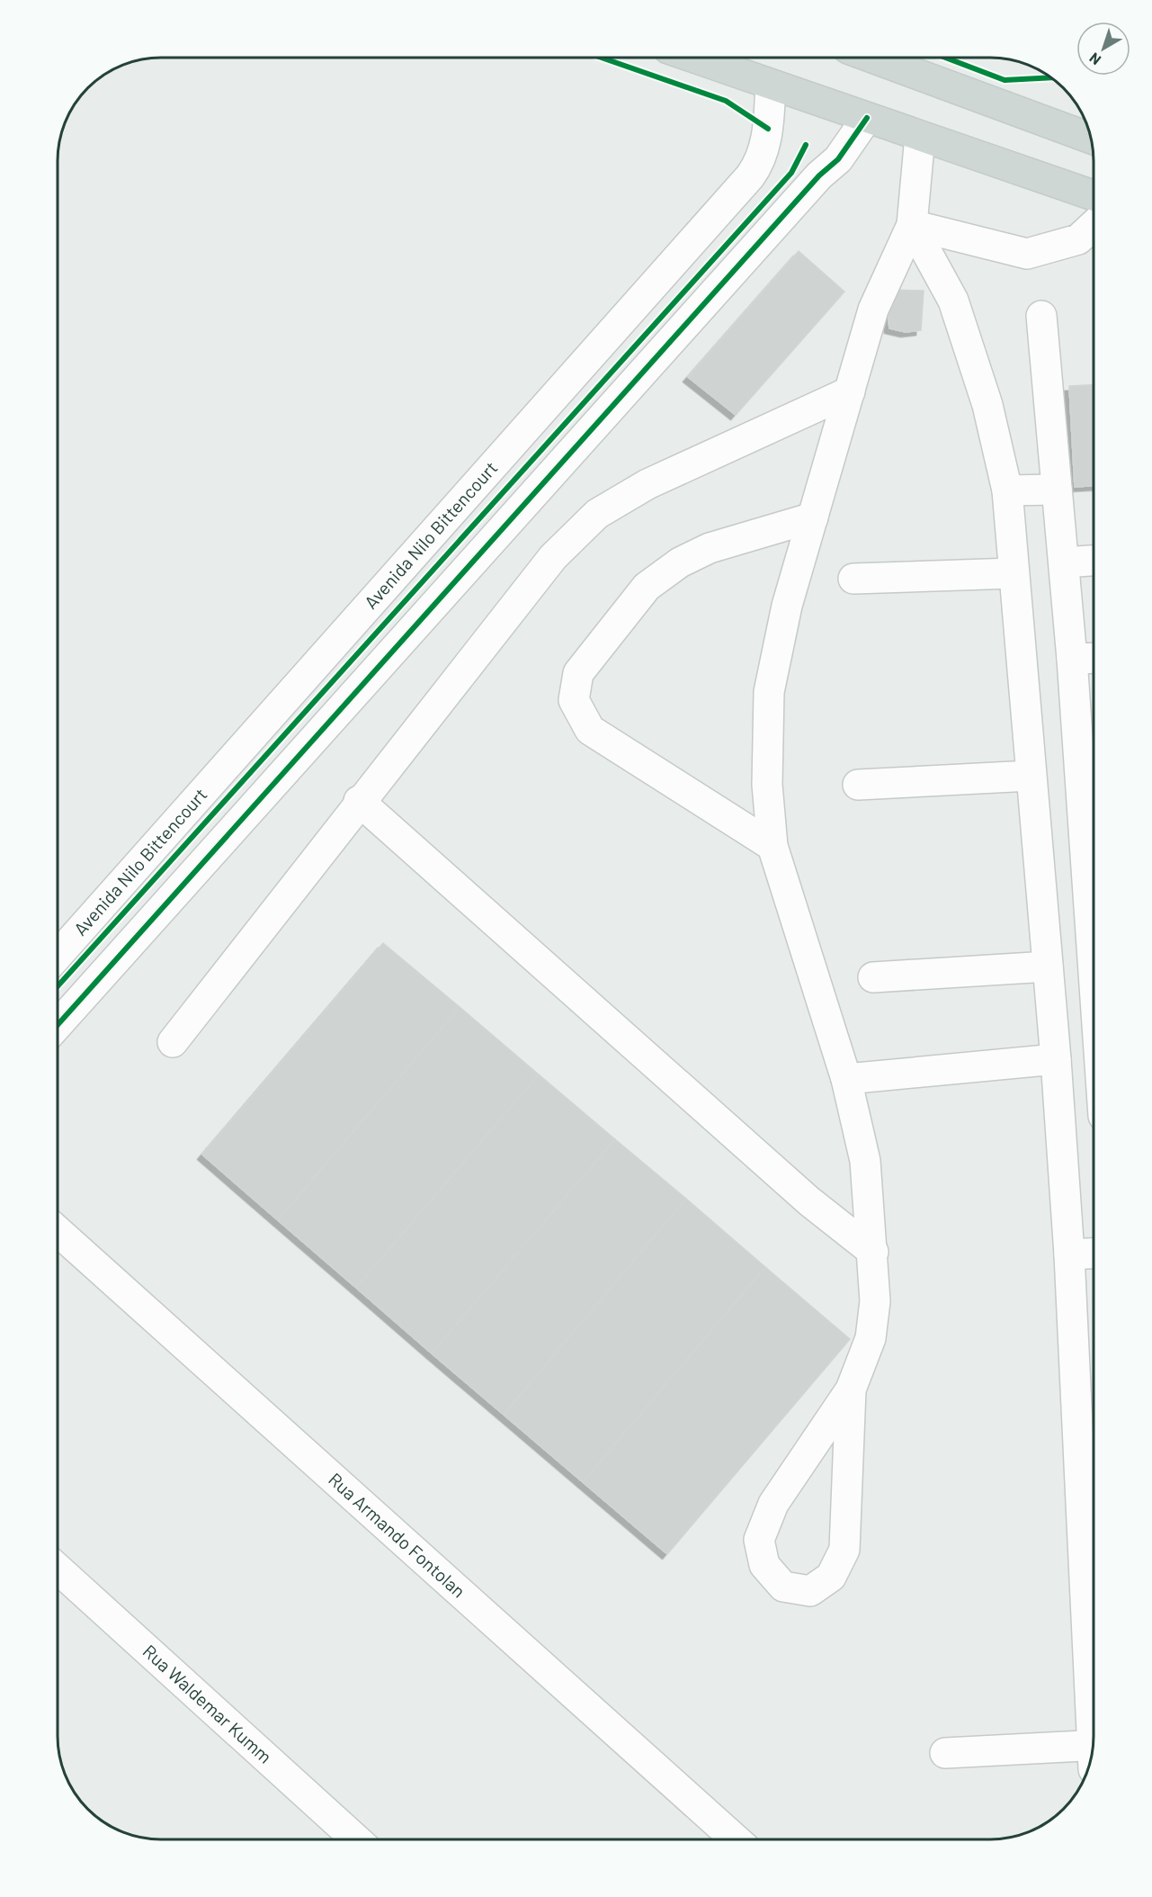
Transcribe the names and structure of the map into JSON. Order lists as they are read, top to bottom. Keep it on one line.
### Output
{"streets":{"street":["Avenida Nilo Bittencourt","Rua Armando Fontolan","Rua Waldemar Kumm"]},"north":"bottom left"}
